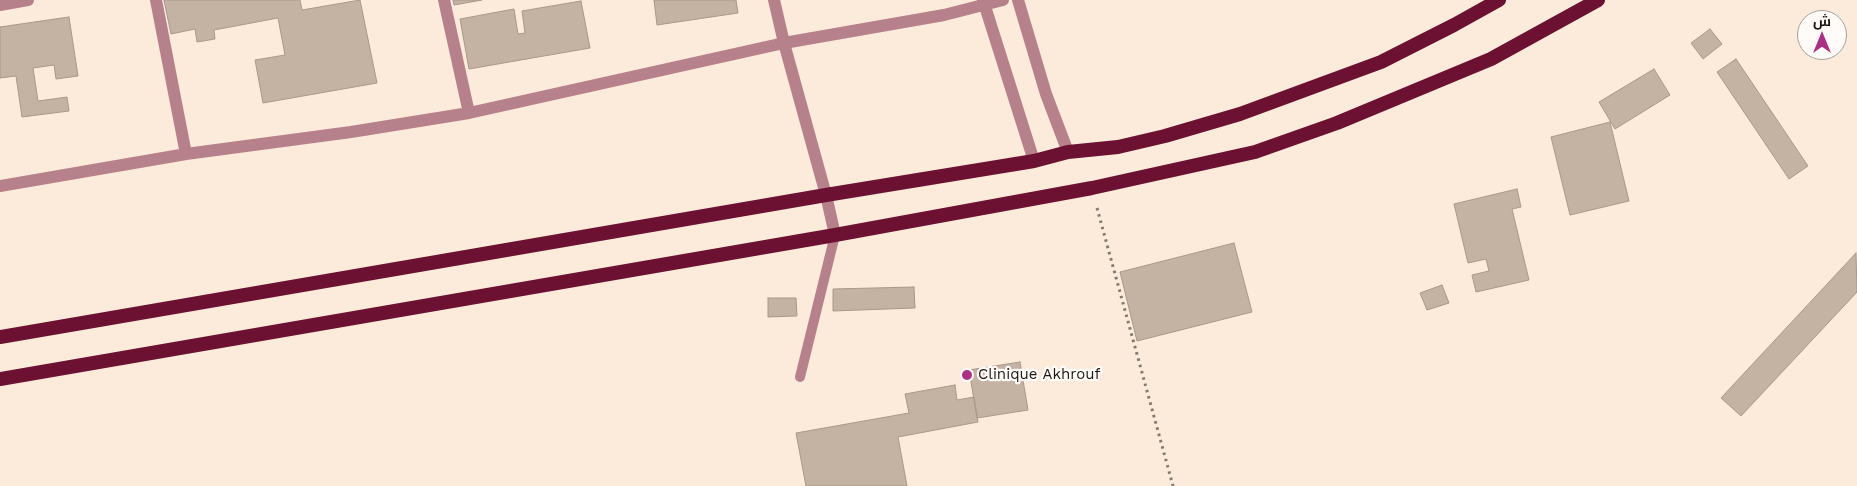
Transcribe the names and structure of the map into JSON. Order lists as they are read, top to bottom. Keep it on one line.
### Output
{"places":["Clinique Akhrouf"],"north":"top"}
